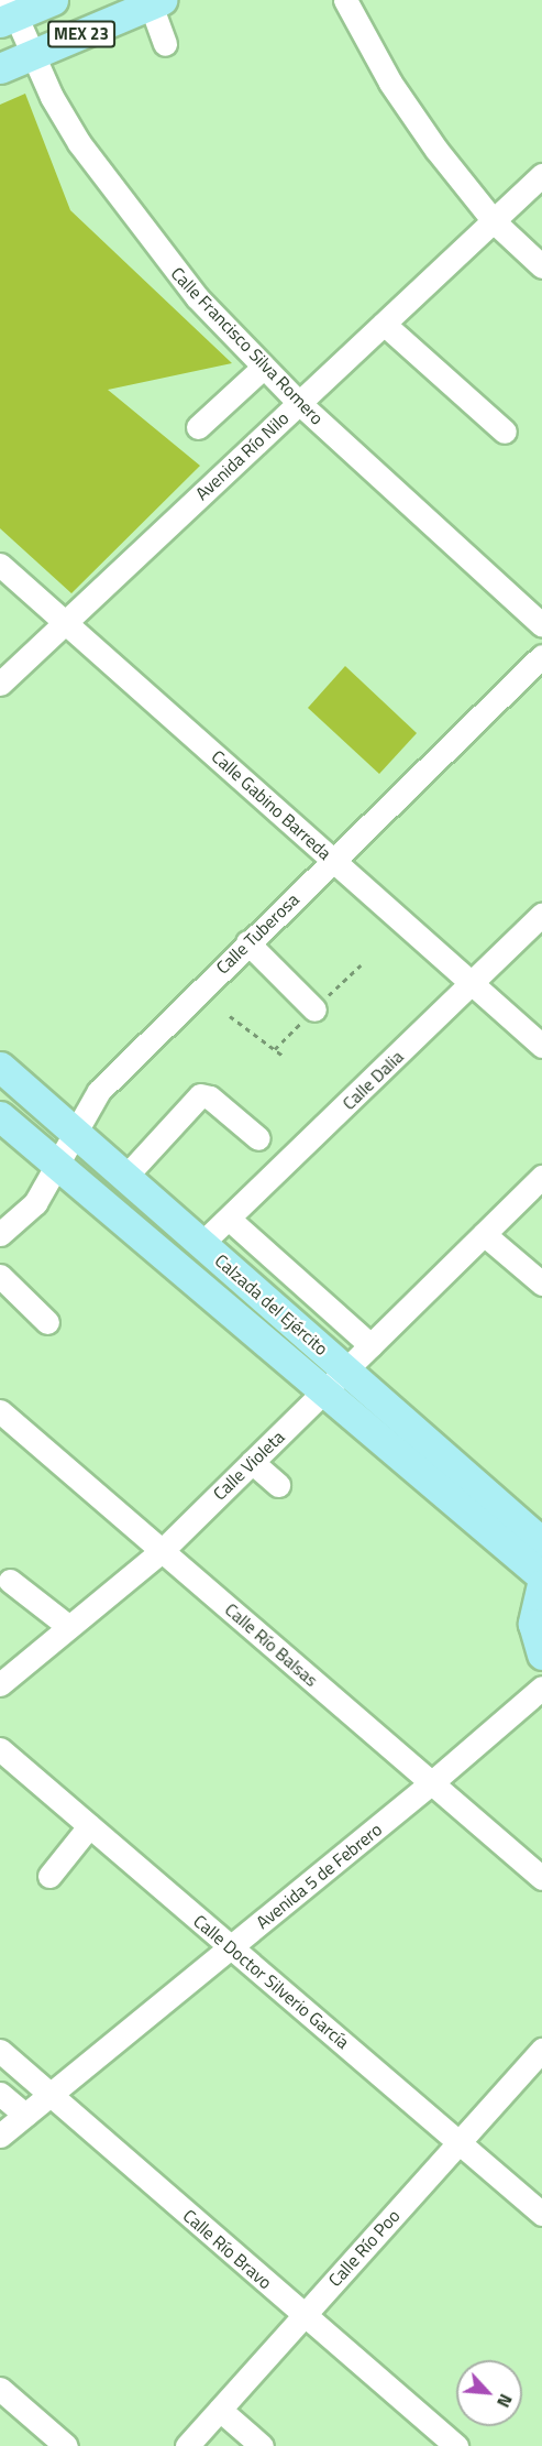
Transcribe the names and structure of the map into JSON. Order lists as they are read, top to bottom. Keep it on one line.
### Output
{"streets":{"main road":["MEX 23","Calzada del Ejército"],"street":["Calle Francisco Silva Romero","Avenida Río Nilo","Calle Gabino Barreda","Calle Tuberosa","Calle Dalia","Calle Violeta","Calle Río Balsas","Avenida 5 de Febrero","Calle Doctor Silverio García","Calle Río Poo","Calle Río Bravo"]},"crossings":[["MEX 23","Calle Francisco Silva Romero"],["Calle Francisco Silva Romero","Avenida Río Nilo"],["Avenida Río Nilo","Calle Gabino Barreda"],["Calle Gabino Barreda","Calle Tuberosa"],["Calle Gabino Barreda","Calle Dalia"],["Calle Tuberosa","Calzada del Ejército"],["Calle Dalia","Calzada del Ejército"],["Calzada del Ejército","Calle Violeta"],["Calle Violeta","Calle Río Balsas"],["Calle Río Balsas","Avenida 5 de Febrero"],["Avenida 5 de Febrero","Calle Doctor Silverio García"],["Avenida 5 de Febrero","Calle Río Bravo"],["Calle Doctor Silverio García","Calle Río Poo"],["Calle Río Poo","Calle Río Bravo"]],"north":"bottom right"}
